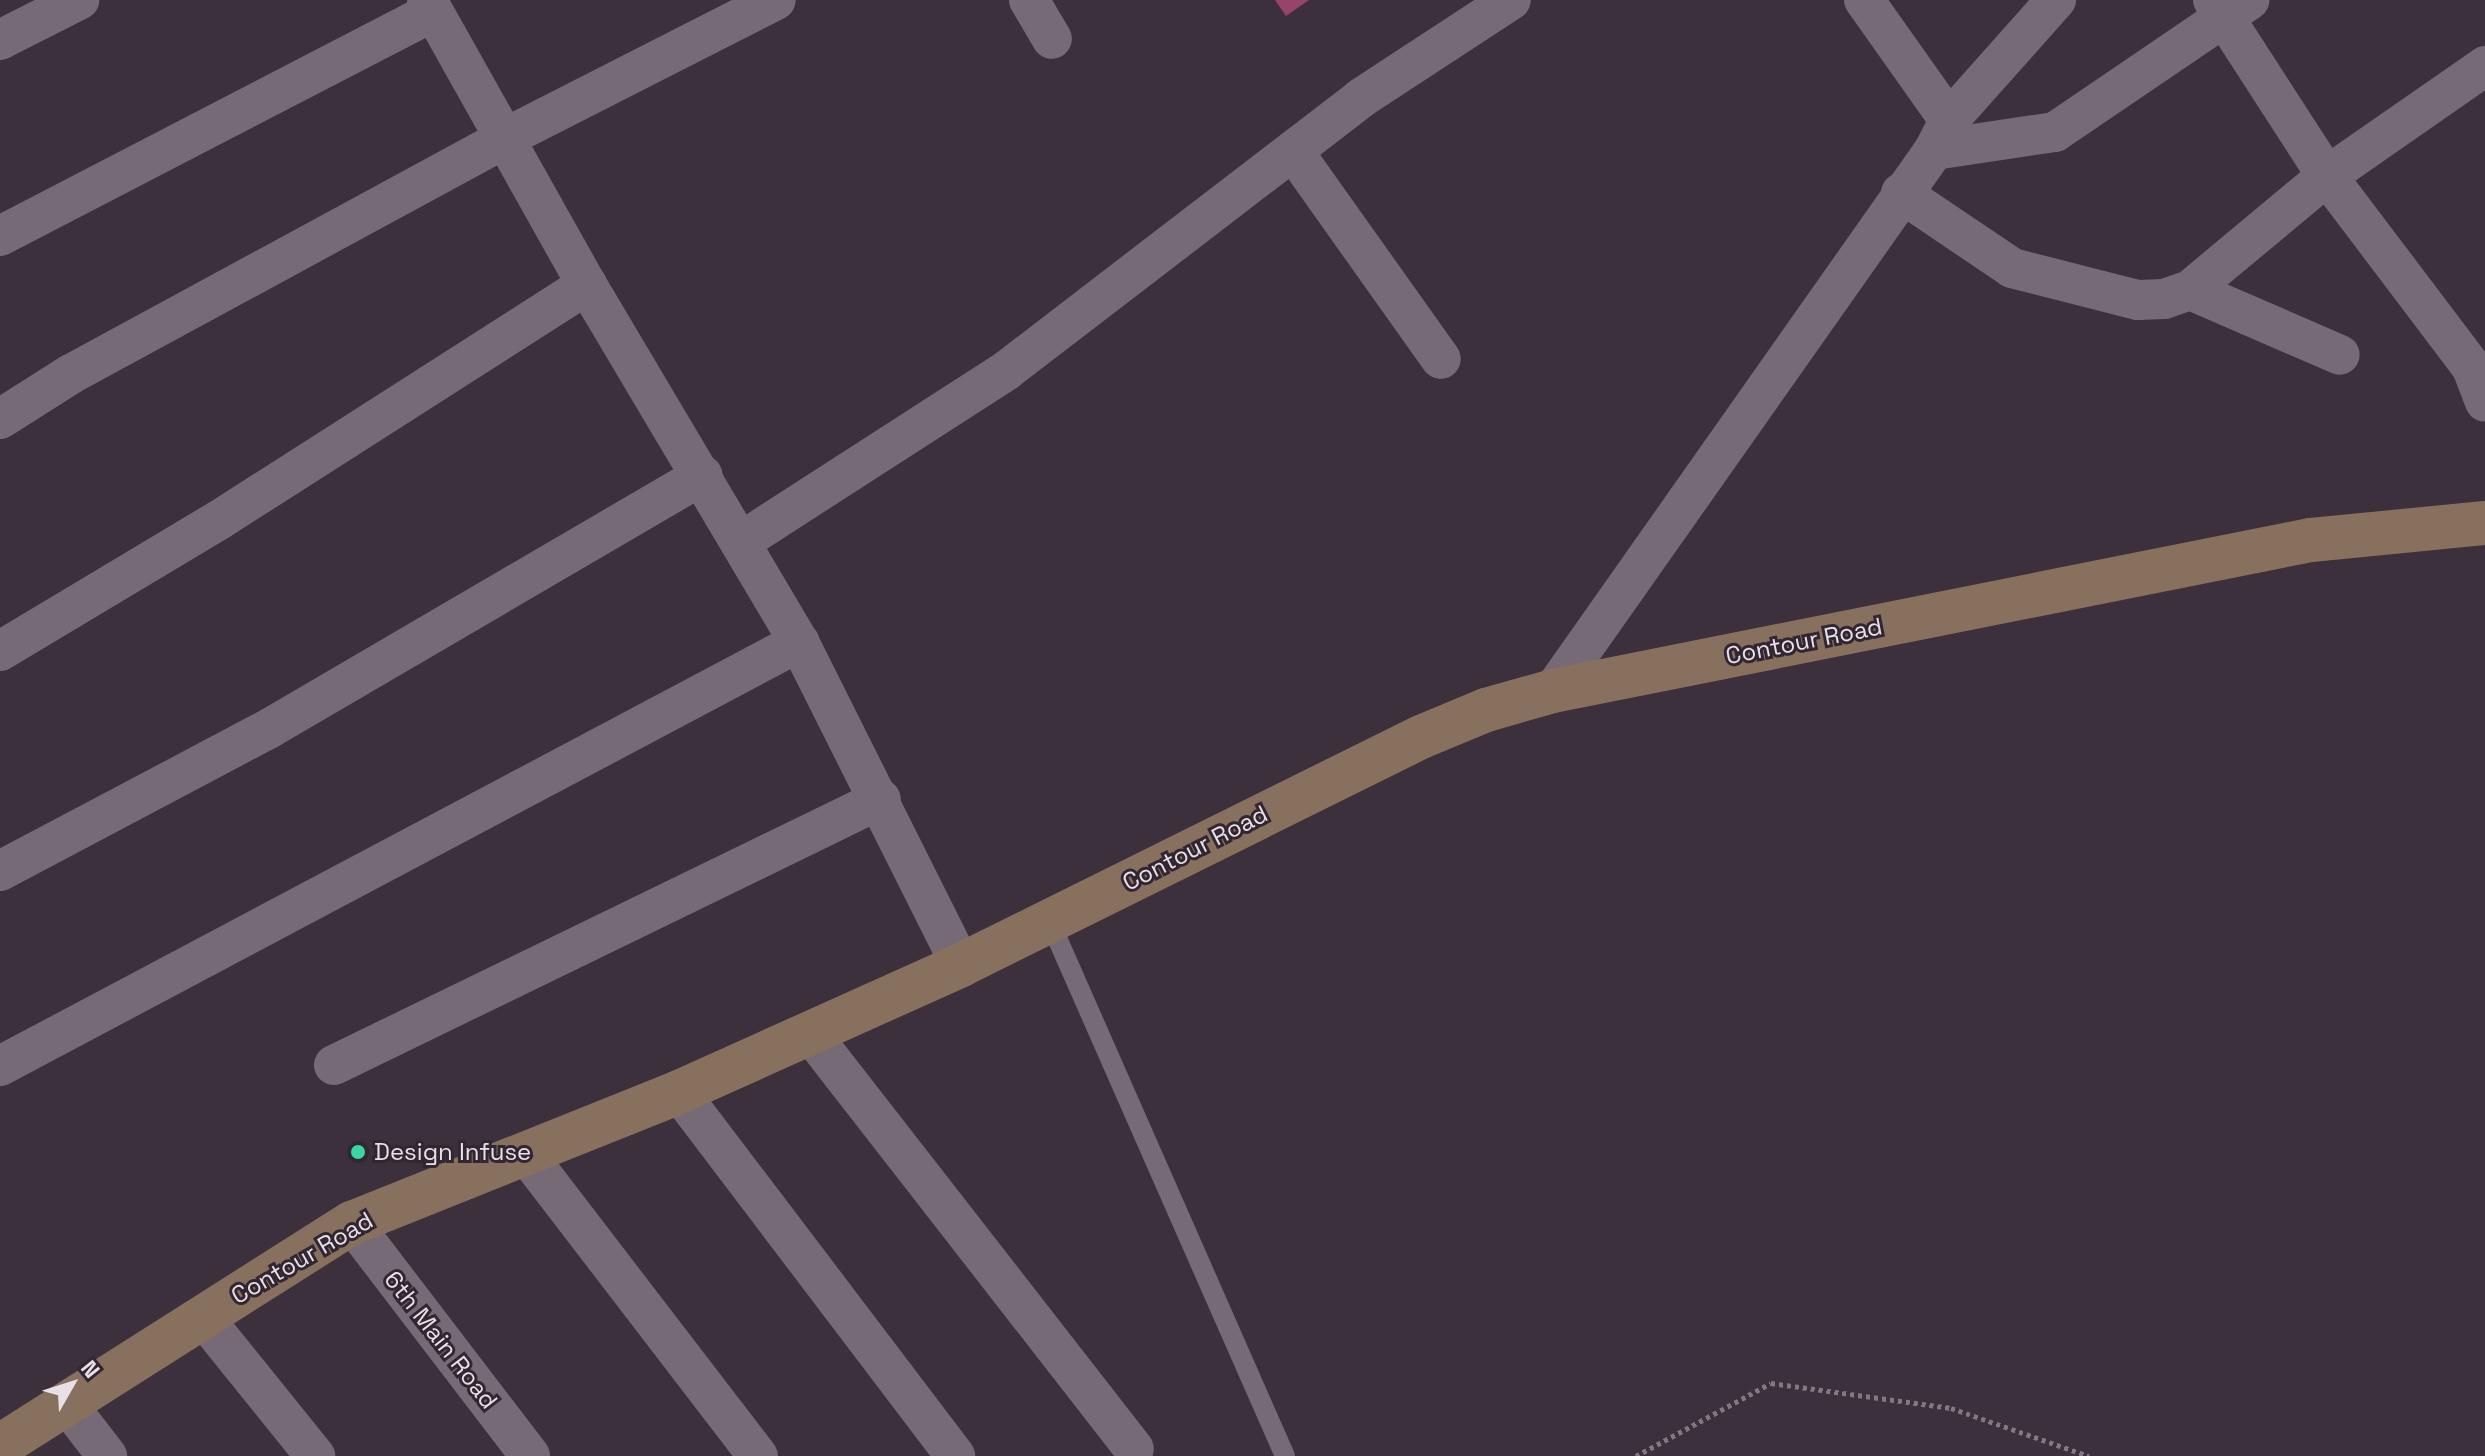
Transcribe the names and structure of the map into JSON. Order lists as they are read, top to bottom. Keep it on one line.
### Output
{"streets":{"street":["Contour Road","6th Main Road"]},"crossings":[["Contour Road","6th Main Road"]],"places":["Design Infuse"],"north":"top right"}
